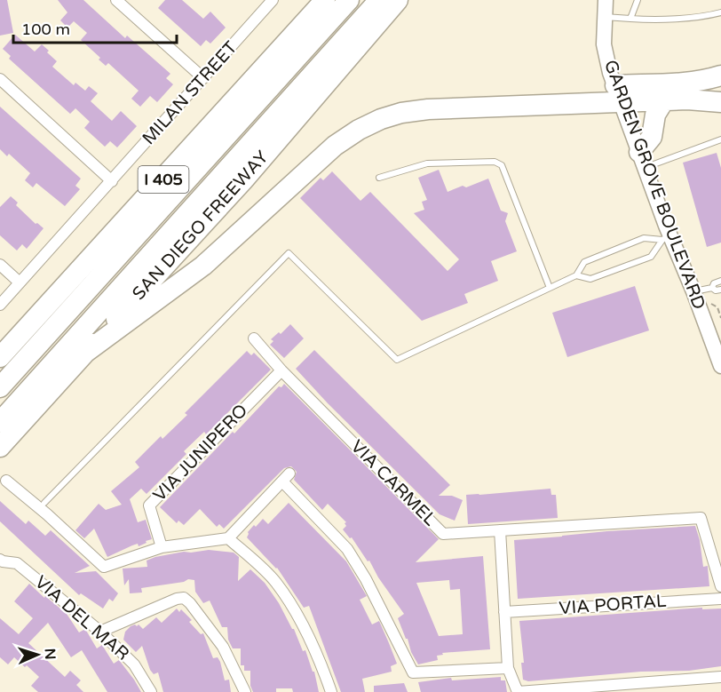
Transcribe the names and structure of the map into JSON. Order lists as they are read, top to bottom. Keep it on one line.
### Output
{"streets":{"highway":["I 405","SAN DIEGO FREEWAY"],"main road":["GARDEN GROVE BOULEVARD"],"street":["MILAN STREET","VIA JUNIPERO","VIA CARMEL","VIA PORTAL","VIA DEL MAR"]},"crossings":[["VIA JUNIPERO","VIA CARMEL"]],"scale_bar":"100 m","north":"right"}
